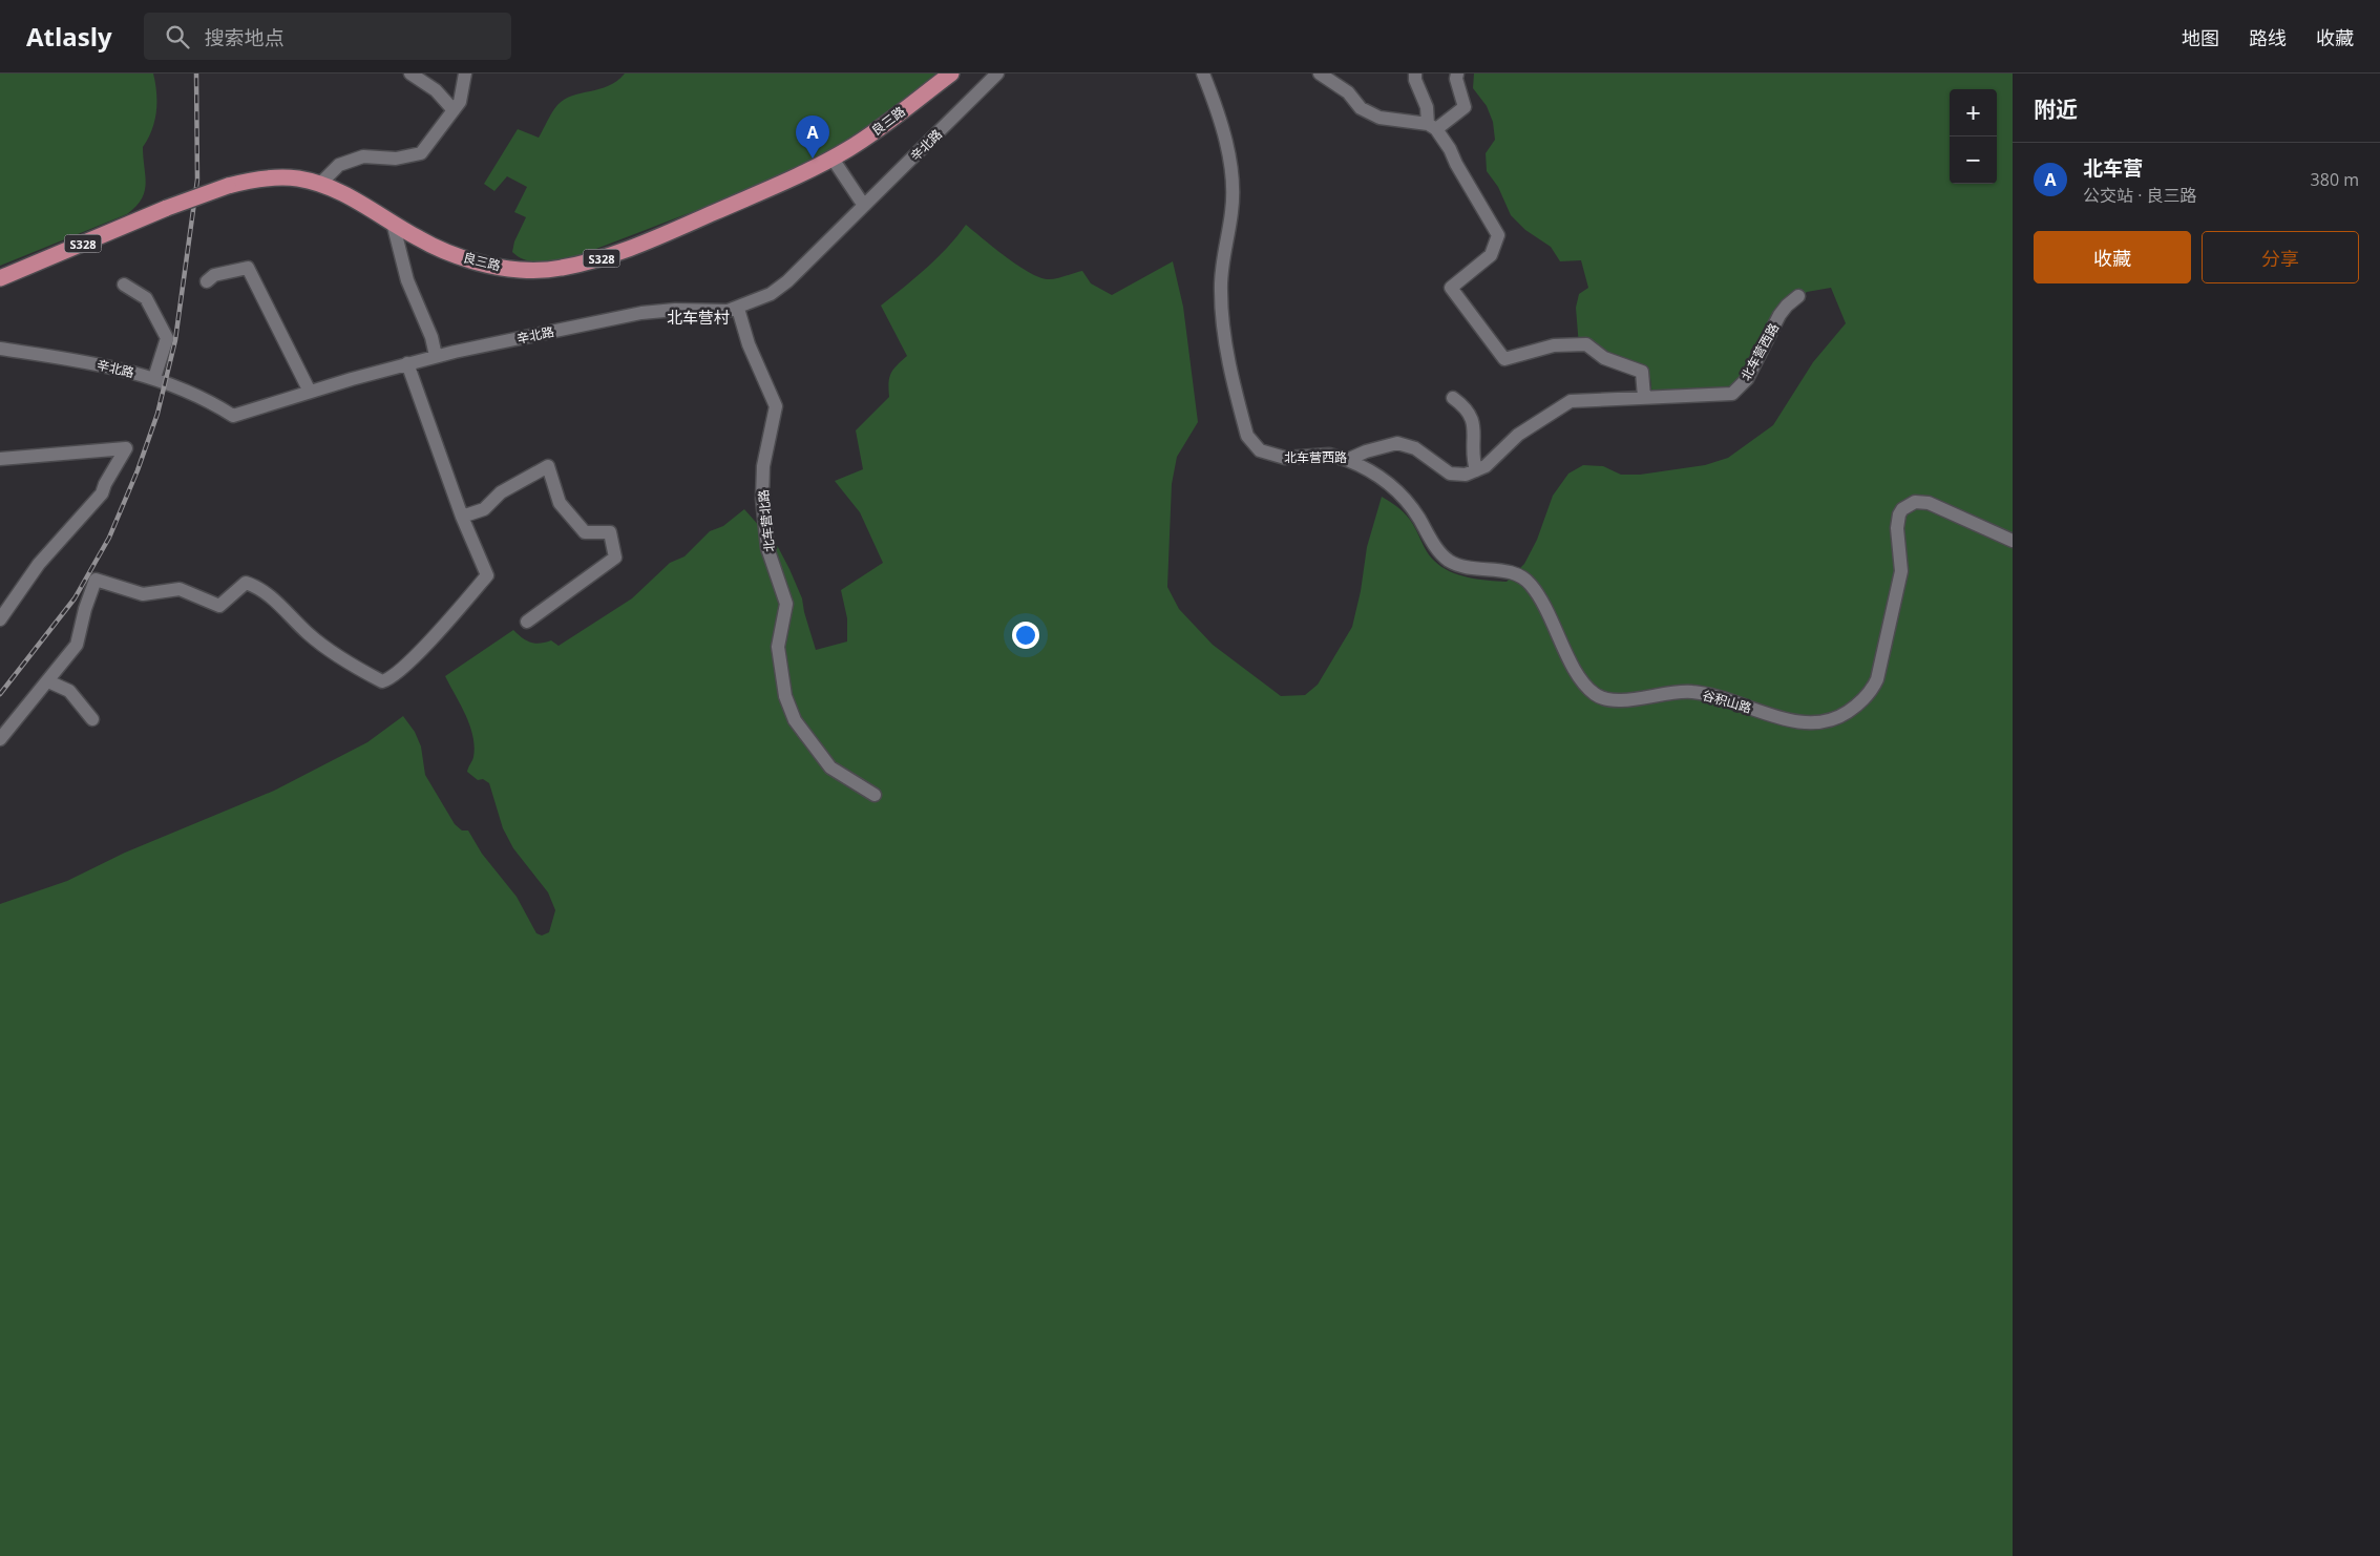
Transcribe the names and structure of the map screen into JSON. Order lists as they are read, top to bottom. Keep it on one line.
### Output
{"streets":{"main road":["良三路","S328"],"street":["辛北路","北车营西路","北车营北路","谷积山路"]},"crossings":[["辛北路","北车营北路"],["北车营西路","谷积山路"]],"districts":["北车营村"],"page":{"header":"Atlasly","search":"搜索地点","nav":["地图","路线","收藏"],"heading":"附近","map_buttons":["+","−"],"pins":"A","list":[{"mark":"A","name":"北车营","note":"公交站 · 良三路","value":"380 m"}],"buttons":["收藏","分享"]}}
